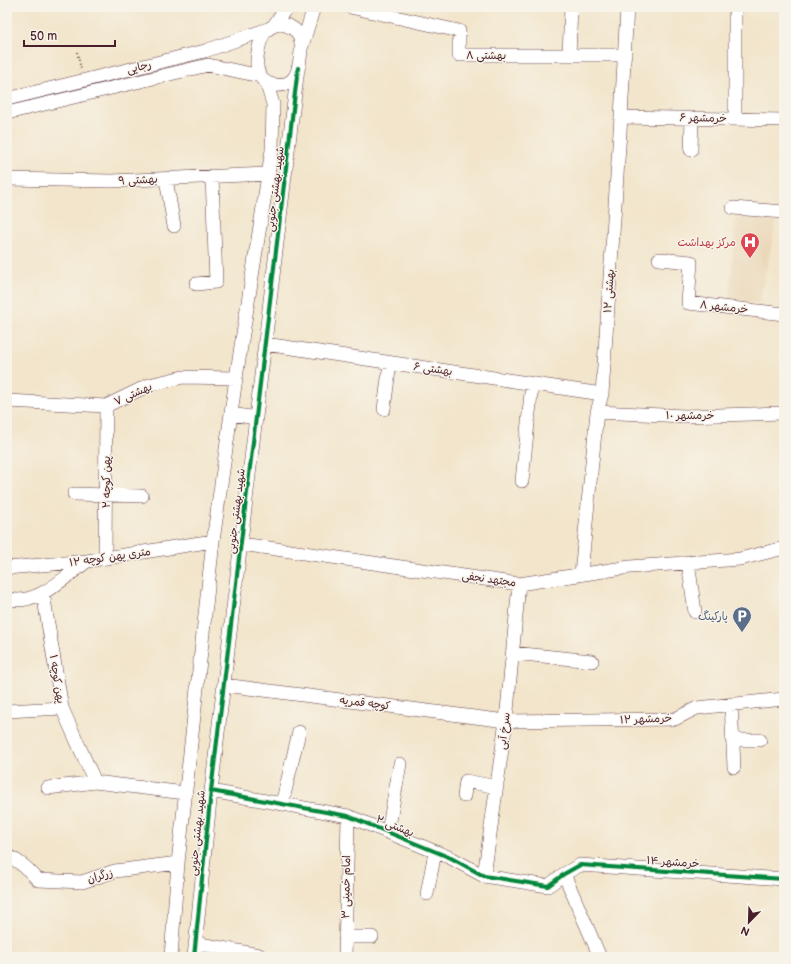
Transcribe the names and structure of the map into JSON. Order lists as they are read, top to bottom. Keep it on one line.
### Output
{"streets":{"street":["بهشتی ۸","رجایی","خرمشهر ۶","بهشتی ۹","شهید بهشتی جنوبی","بهشتی ۱۲","خرمشهر ۸","بهشتی ۶","بهشتی ۷","خرمشهر ۱۰","پهن کوچه ۲","۱۲ متری پهن کوچه","مجتهد نجفی","پهن کوچه ۱","کوچه قمریه","خرمشهر ۱۲","سرخ آبی","بهشتی ۲","خرمشهر ۱۴","زرگران","امام خمینی ۳"]},"crossings":[["بهشتی ۸","بهشتی ۱۲"],["رجایی","شهید بهشتی جنوبی"],["خرمشهر ۶","بهشتی ۱۲"],["بهشتی ۹","شهید بهشتی جنوبی"],["شهید بهشتی جنوبی","بهشتی ۶"],["شهید بهشتی جنوبی","بهشتی ۷"],["شهید بهشتی جنوبی","۱۲ متری پهن کوچه"],["شهید بهشتی جنوبی","مجتهد نجفی"],["شهید بهشتی جنوبی","کوچه قمریه"],["شهید بهشتی جنوبی","بهشتی ۲"],["شهید بهشتی جنوبی","زرگران"],["بهشتی ۱۲","بهشتی ۶"],["بهشتی ۱۲","خرمشهر ۱۰"],["بهشتی ۱۲","مجتهد نجفی"],["بهشتی ۷","پهن کوچه ۲"],["پهن کوچه ۲","۱۲ متری پهن کوچه"],["مجتهد نجفی","سرخ آبی"],["کوچه قمریه","خرمشهر ۱۲"],["کوچه قمریه","سرخ آبی"],["خرمشهر ۱۲","سرخ آبی"],["سرخ آبی","بهشتی ۲"],["بهشتی ۲","خرمشهر ۱۴"],["بهشتی ۲","امام خمینی ۳"]],"places":{"hospital":["مرکز بهداشت"],"parking":["پارکینگ"]},"scale_bar":"50 m","north":"bottom left"}
